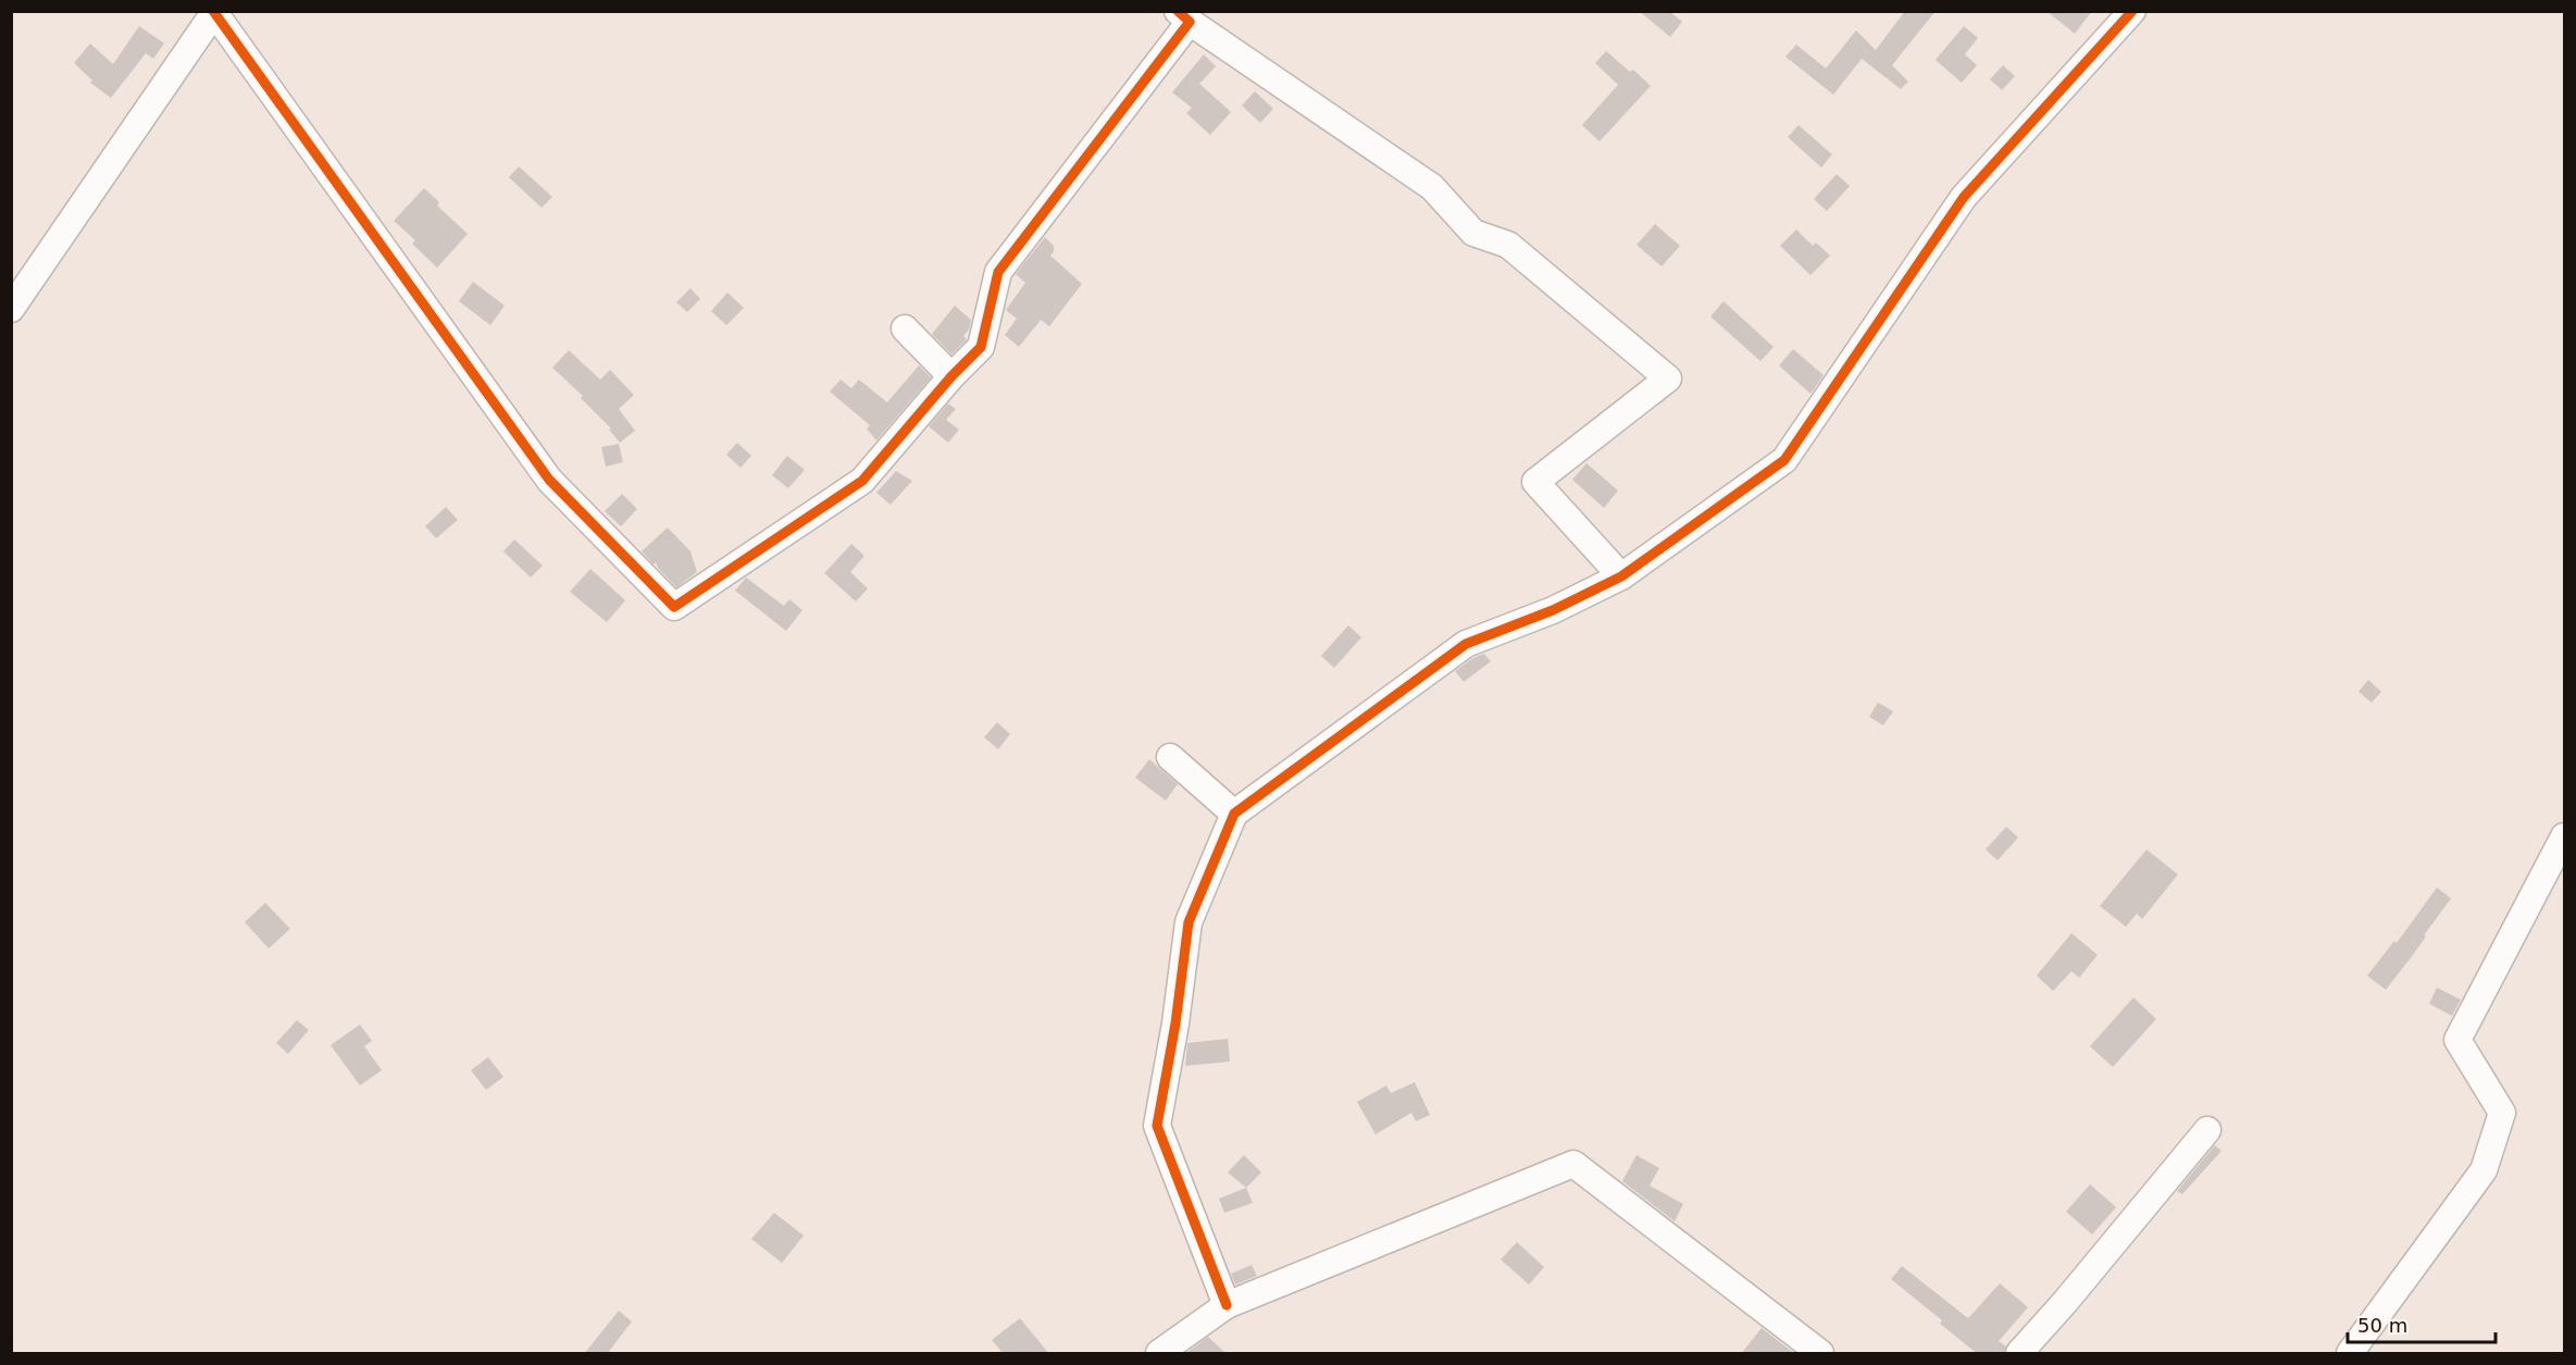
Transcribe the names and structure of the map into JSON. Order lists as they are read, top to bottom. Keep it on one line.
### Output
{"scale_bar":"50 m"}
